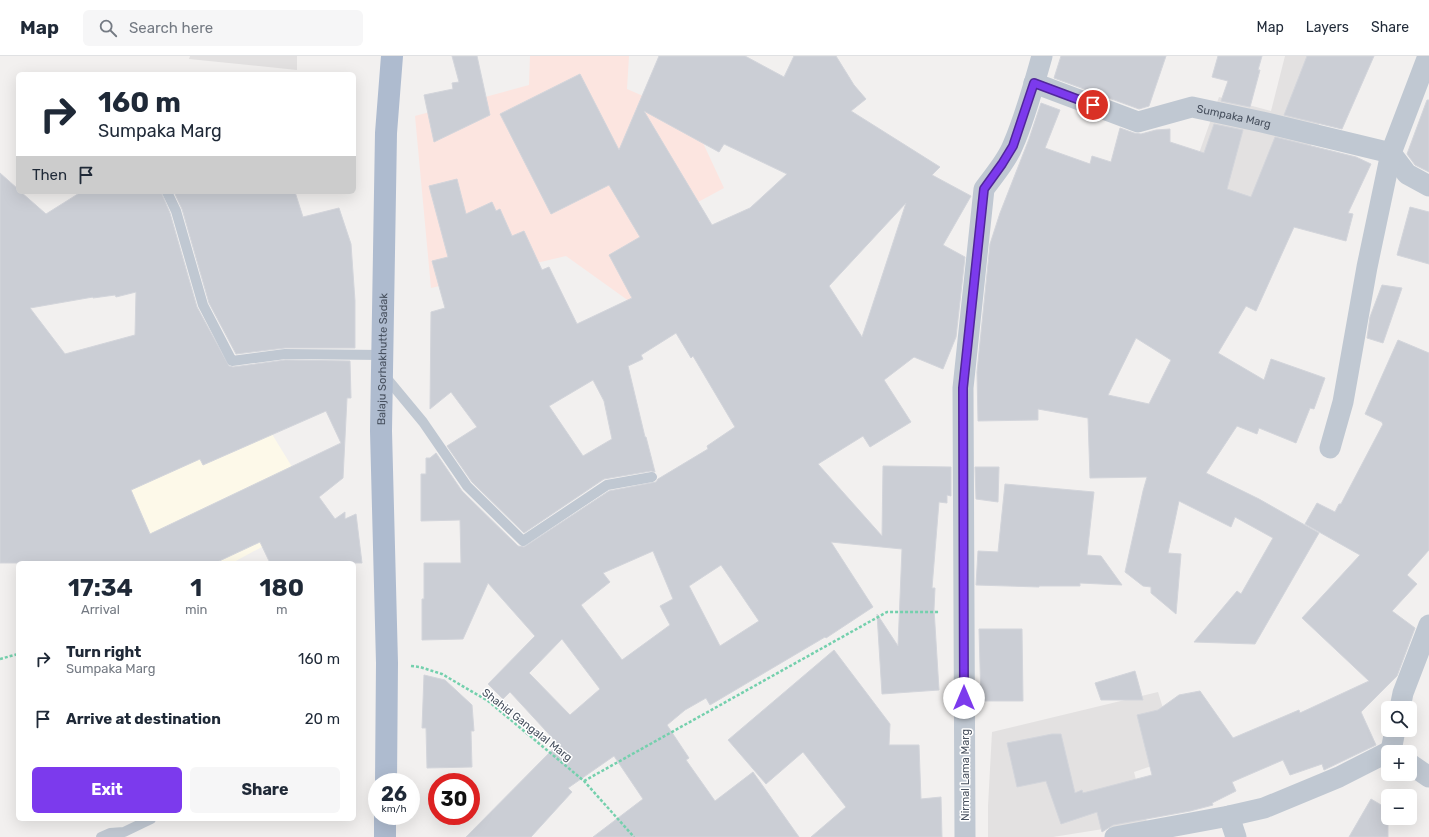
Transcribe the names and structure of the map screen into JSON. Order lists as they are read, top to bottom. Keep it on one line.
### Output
{"streets":{"main road":["Balaju Sorhakhutte Sadak"],"street":["Sumpaka Marg","Nirmal Lama Marg"],"path":["Shahid Gangalal Marg"]},"crossings":[["Sumpaka Marg","Nirmal Lama Marg"],["Balaju Sorhakhutte Sadak","Shahid Gangalal Marg"]],"page":{"header":"Map","search":"Search here","nav":["Map","Layers","Share"],"turn":["160 m","Sumpaka Marg"],"then":"Then","eta":["17:34","Arrival","1","min","180","m"],"list":[{"name":"Turn right","note":"Sumpaka Marg","value":"160 m"},{"name":"Arrive at destination","value":"20 m"}],"map_buttons":["+","−"],"buttons":["Exit","Share"],"speed":"26 km/h","limit":"30"}}
